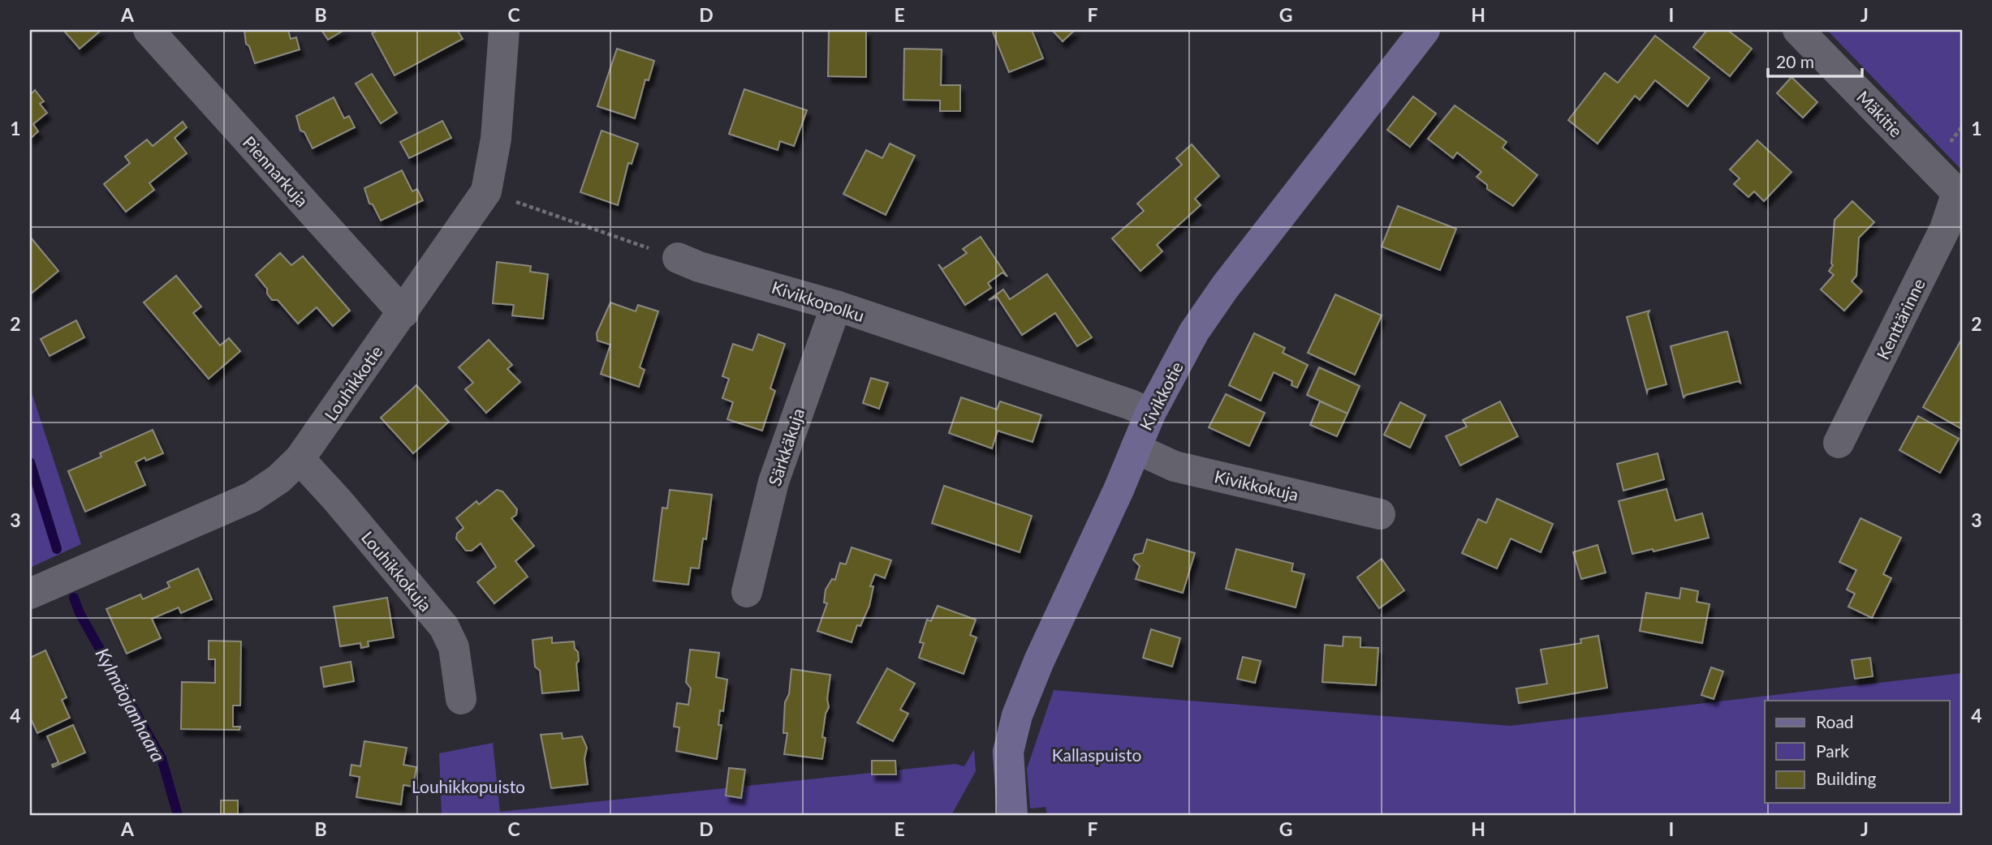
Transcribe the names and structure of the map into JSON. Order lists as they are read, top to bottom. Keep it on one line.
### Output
{"streets":{"street":["Mäkitie","Piennarkuja","Kivikkopolku","Kenttärinne","Louhikkotie","Kivikkotie","Särkkäkuja","Kivikkokuja","Louhikkokuja"]},"crossings":[["Mäkitie","Kenttärinne"],["Piennarkuja","Louhikkotie"],["Kivikkopolku","Kivikkotie"],["Kivikkopolku","Särkkäkuja"],["Louhikkotie","Louhikkokuja"],["Kivikkotie","Kivikkokuja"]],"water":["Kylmäojanhaara"],"parks":["Kallaspuisto","Louhikkopuisto"],"legend":["Road","Park","Building"],"scale_bar":"20 m","grid":{"columns":["A","B","C","D","E","F","G","H","I","J"],"rows":["1","2","3","4"]}}
